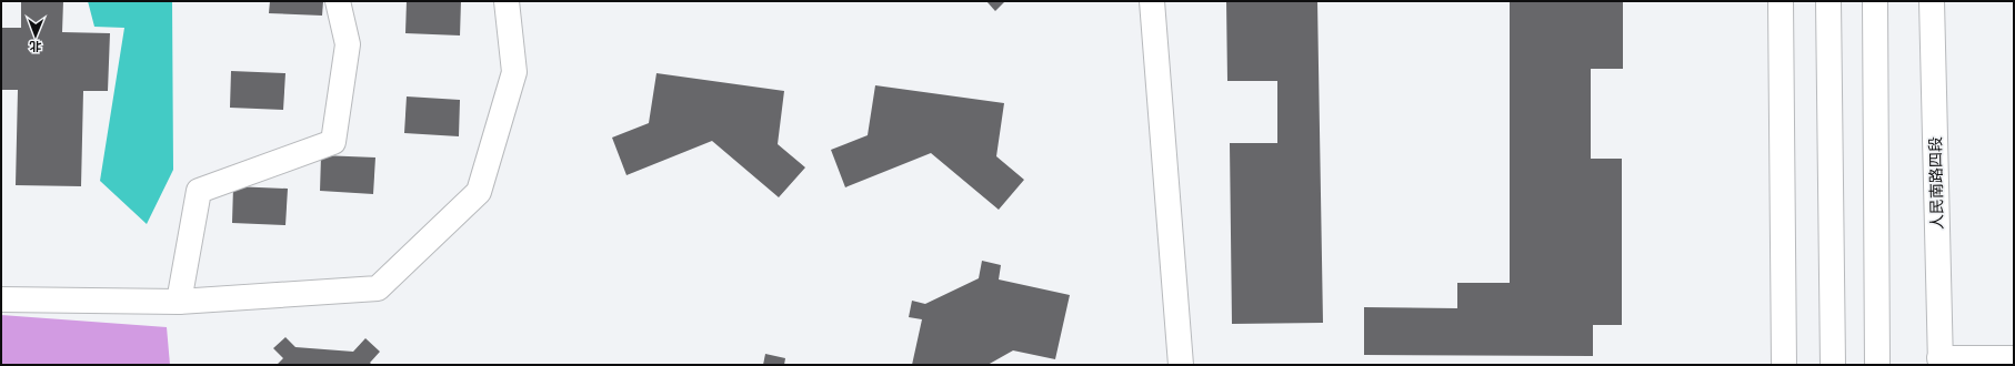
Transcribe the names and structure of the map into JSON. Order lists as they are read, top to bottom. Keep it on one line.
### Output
{"streets":{"street":["人民南路四段"]},"north":"bottom"}
